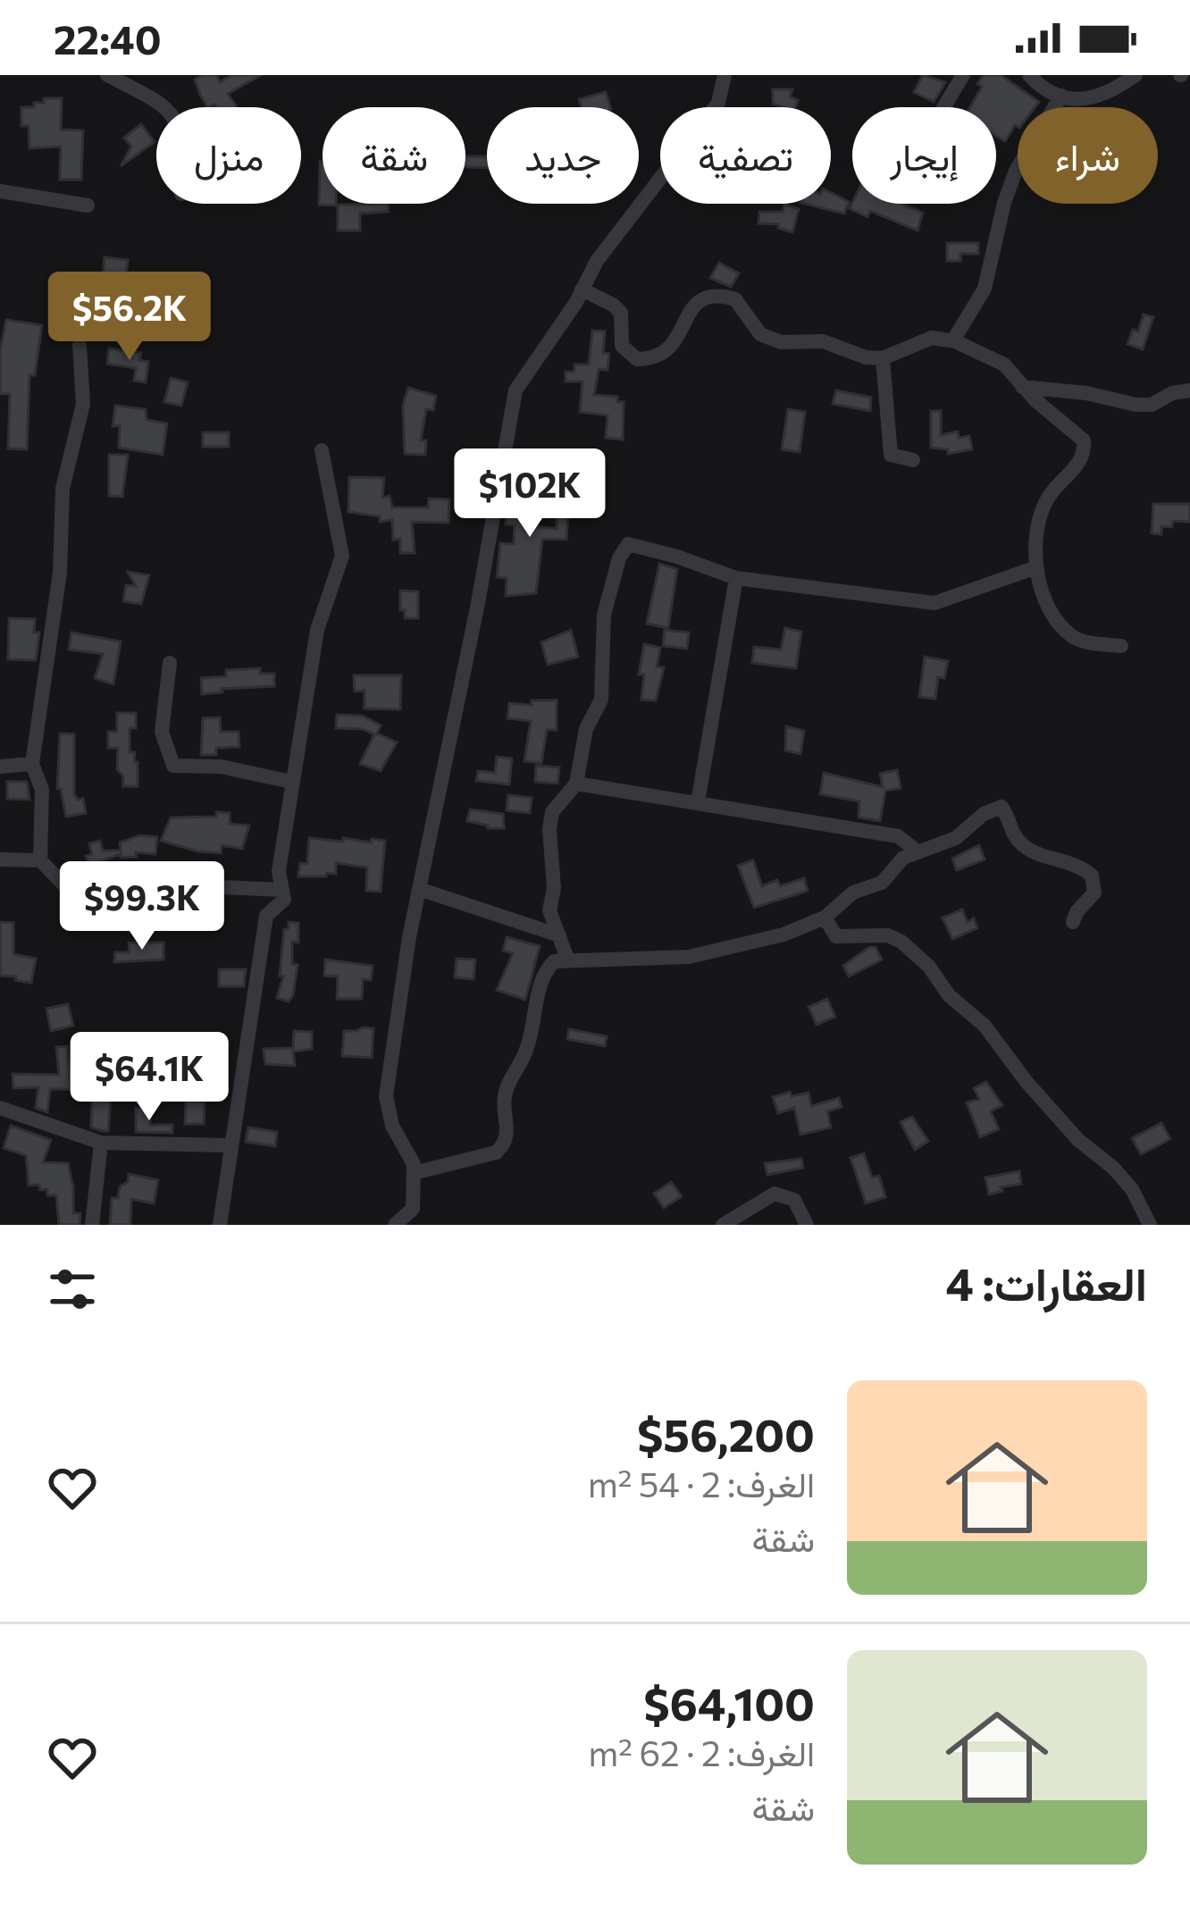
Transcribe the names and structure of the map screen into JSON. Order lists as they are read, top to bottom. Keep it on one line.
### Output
{"page":{"status":"22:40","chip":["شراء","إيجار","تصفية","جديد","شقة","منزل"],"price":["$56.2K","$102K","$99.3K","$64.1K"],"heading":"العقارات: 4","list":[{"name":"$56,200","note":"الغرف: 2 · 54 m² · شقة"},{"name":"$64,100","note":"الغرف: 2 · 62 m² · شقة"}]}}
